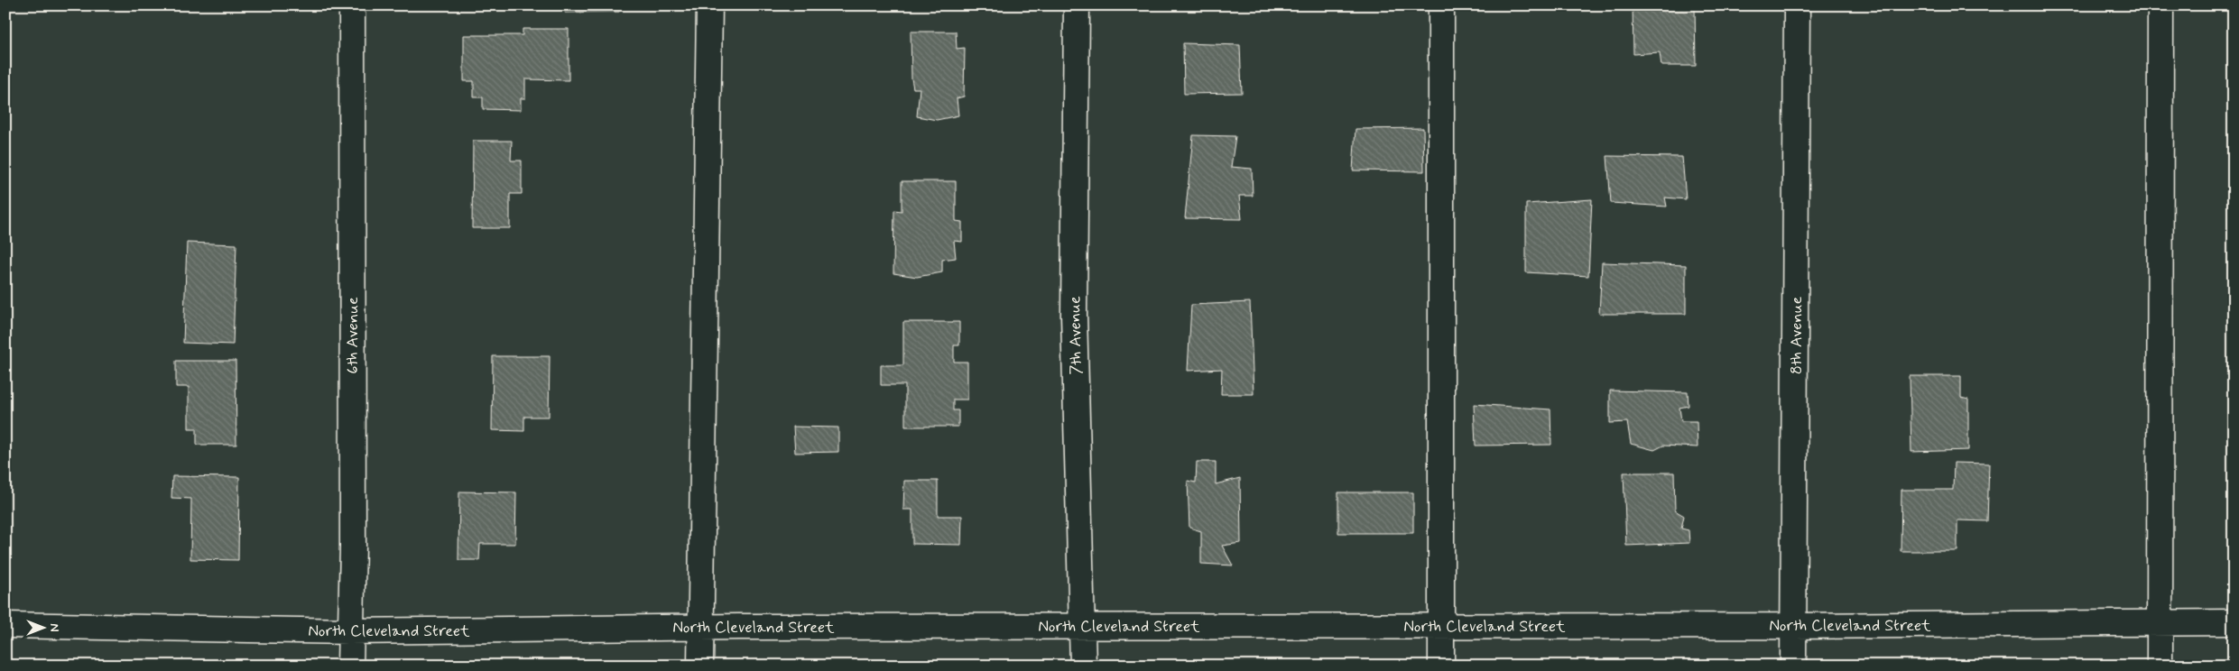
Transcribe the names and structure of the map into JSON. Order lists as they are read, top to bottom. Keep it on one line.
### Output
{"streets":{"street":["6th Avenue","7th Avenue","8th Avenue","North Cleveland Street"]},"crossings":[["6th Avenue","North Cleveland Street"],["7th Avenue","North Cleveland Street"],["8th Avenue","North Cleveland Street"]],"north":"right"}
